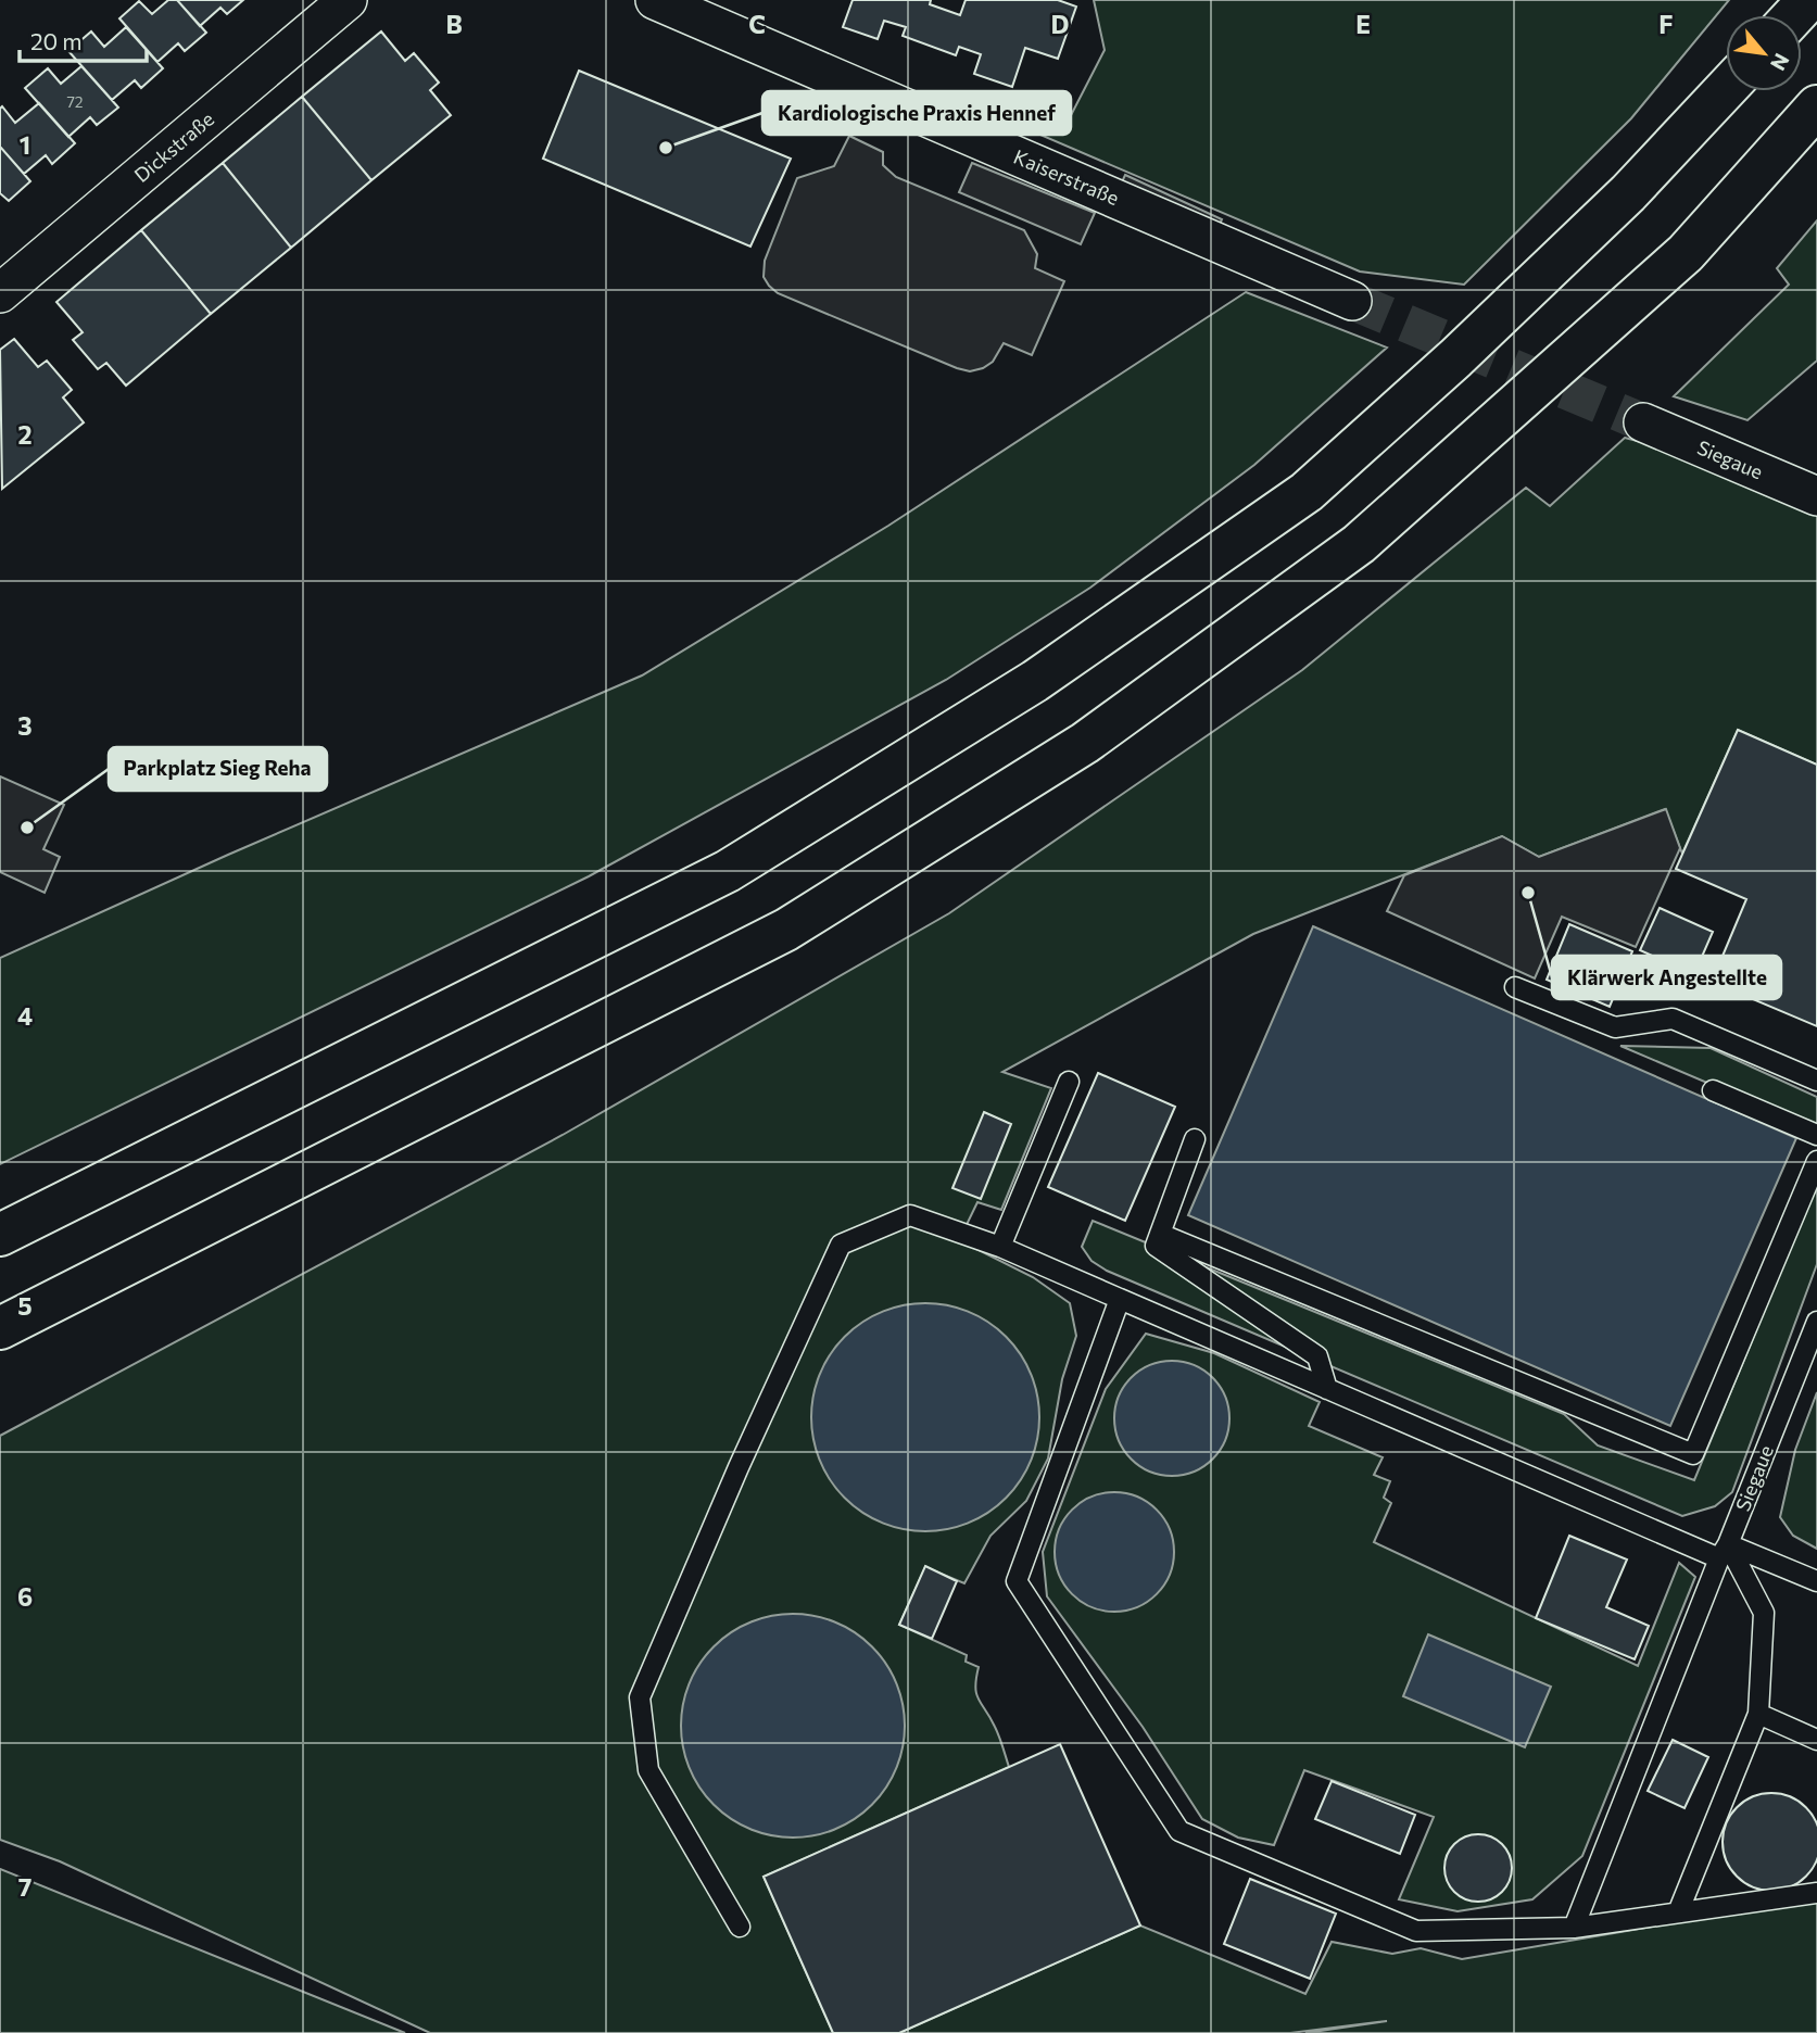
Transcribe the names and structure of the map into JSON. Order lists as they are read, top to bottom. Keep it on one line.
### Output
{"streets":{"street":["Dickstraße","Kaiserstraße","Siegaue"]},"places":["Kardiologische Praxis Hennef","Parkplatz Sieg Reha","Klärwerk Angestellte"],"house_numbers":["72"],"scale_bar":"20 m","north":"bottom right","grid":{"columns":["B","C","D","E","F"],"rows":["1","2","3","4","5","6","7"]}}
